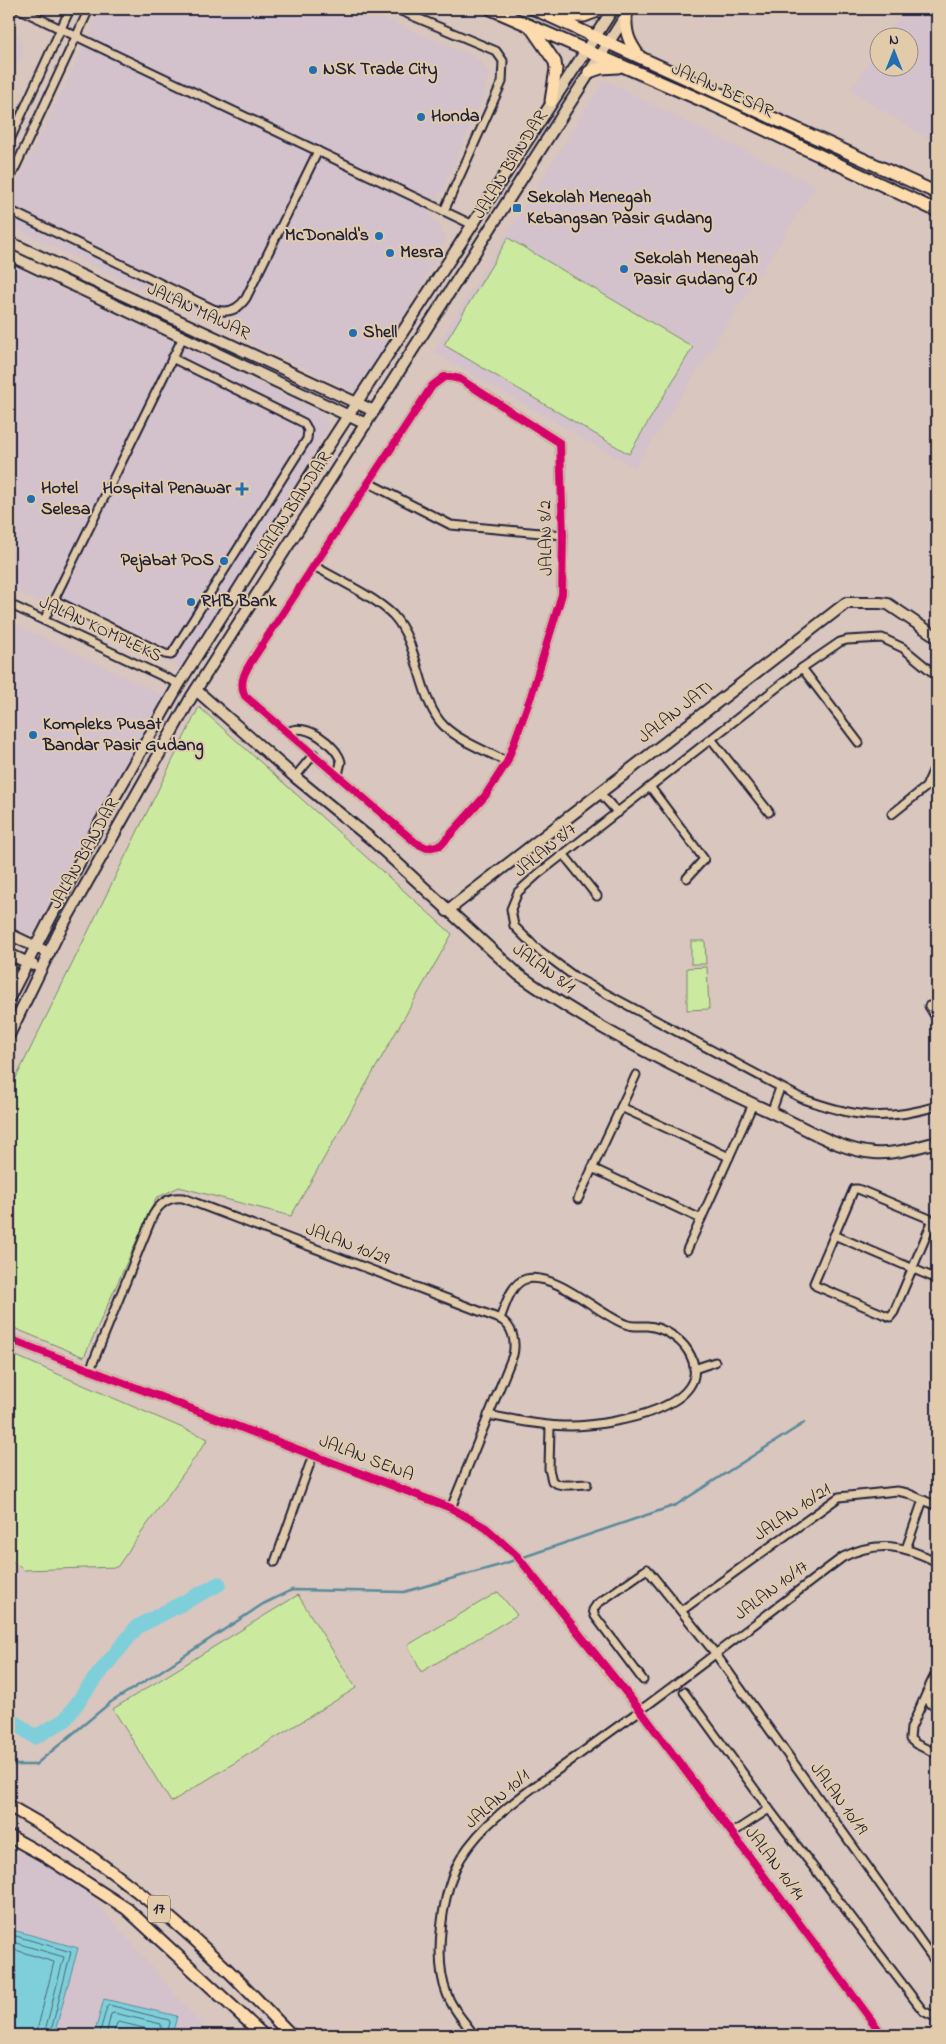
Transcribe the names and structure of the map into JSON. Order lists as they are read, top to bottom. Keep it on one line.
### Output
{"streets":{"main road":["JALAN BESAR","JALAN BANDAR","JALAN MAWAR","JALAN JATI","JALAN 8/1","17"],"street":["JALAN 8/2","JALAN KOMPLEKS","JALAN 8/7","JALAN 10/29","JALAN SENA","JALAN 10/21","JALAN 10/17","JALAN 10/19","JALAN 10/1","JALAN 10/14"]},"crossings":[["JALAN BESAR","JALAN BANDAR"],["JALAN BANDAR","JALAN MAWAR"],["JALAN BANDAR","JALAN KOMPLEKS"],["JALAN BANDAR","JALAN 8/1"],["JALAN JATI","JALAN 8/1"],["JALAN 10/29","JALAN SENA"],["JALAN SENA","JALAN 10/17"],["JALAN SENA","JALAN 10/1"],["JALAN SENA","JALAN 10/14"],["JALAN 10/21","JALAN 10/19"],["JALAN 10/17","JALAN 10/19"],["JALAN 10/17","JALAN 10/1"],["JALAN 10/17","JALAN 10/14"],["JALAN 10/1","JALAN 10/14"]],"places":{"other":["NSK Trade City","Honda","McDonald's","Mesra","Sekolah Menegah Pasir Gudang (1)","Shell","Hotel Selesa","Pejabat POS","RHB Bank","Kompleks Pusat Bandar Pasir Gudang"],"transit":["Sekolah Menegah Kebangsan Pasir Gudang"],"health":["Hospital Penawar"]},"north":"top"}
